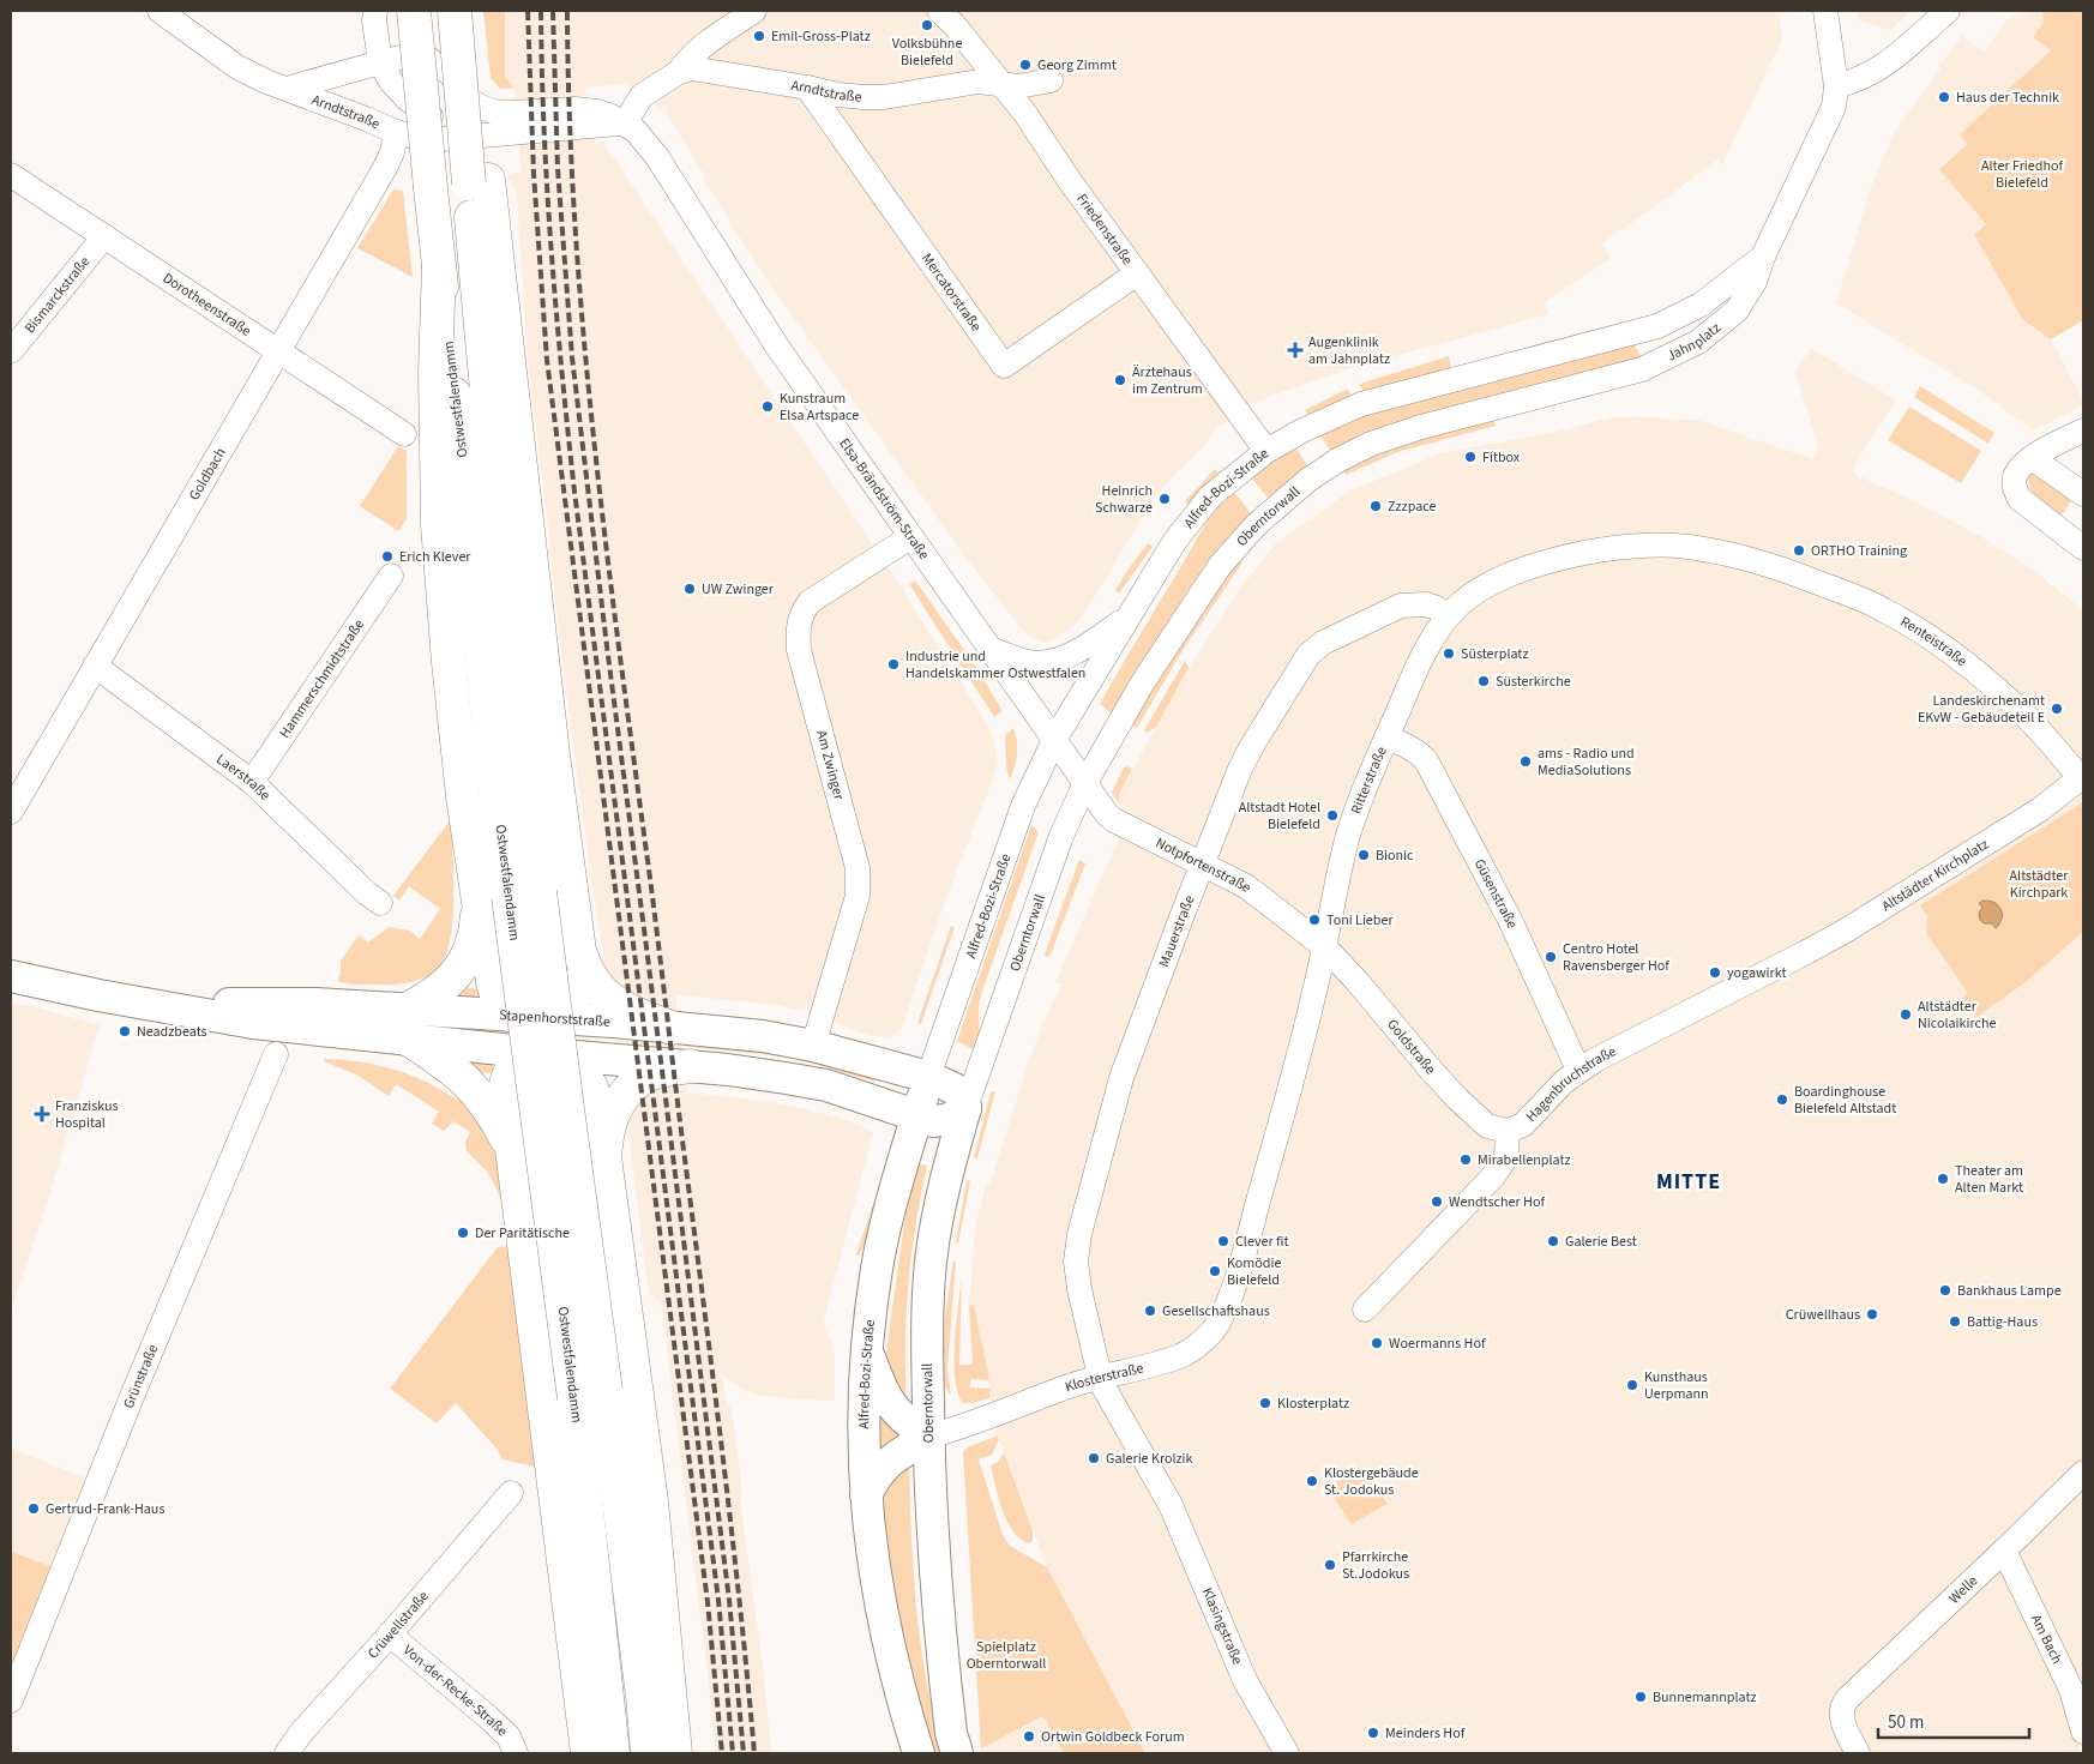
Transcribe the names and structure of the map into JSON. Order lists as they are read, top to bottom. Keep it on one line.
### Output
{"streets":{"highway":["Ostwestfalendamm"],"main road":["Alfred-Bozi-Straße","Oberntorwall","Stapenhorststraße"],"street":["Arndtstraße","Friedenstraße","Mercatorstraße","Bismarckstraße","Dorotheenstraße","Jahnplatz","Goldbach","Elsa-Brändström-Straße","Renteistraße","Hammerschmidtstraße","Am Zwinger","Laerstraße","Ritterstraße","Notpfortenstraße","Altstädter Kirchplatz","Güsenstraße","Mauerstraße","Goldstraße","Hagenbruchstraße","Grünstraße","Klosterstraße","Welle","Crüwellstraße","Klasingstraße","Am Bach","Von-der-Recke-Straße"]},"crossings":[["Arndtstraße","Friedenstraße"],["Arndtstraße","Mercatorstraße"],["Arndtstraße","Goldbach"],["Arndtstraße","Elsa-Brändström-Straße"],["Friedenstraße","Mercatorstraße"],["Friedenstraße","Alfred-Bozi-Straße"],["Bismarckstraße","Dorotheenstraße"],["Dorotheenstraße","Goldbach"],["Jahnplatz","Alfred-Bozi-Straße"],["Jahnplatz","Oberntorwall"],["Goldbach","Laerstraße"],["Alfred-Bozi-Straße","Elsa-Brändström-Straße"],["Alfred-Bozi-Straße","Stapenhorststraße"],["Elsa-Brändström-Straße","Oberntorwall"],["Elsa-Brändström-Straße","Am Zwinger"],["Elsa-Brändström-Straße","Notpfortenstraße"],["Oberntorwall","Notpfortenstraße"],["Oberntorwall","Stapenhorststraße"],["Oberntorwall","Klosterstraße"],["Renteistraße","Ritterstraße"],["Renteistraße","Altstädter Kirchplatz"],["Hammerschmidtstraße","Laerstraße"],["Am Zwinger","Stapenhorststraße"],["Ritterstraße","Notpfortenstraße"],["Ritterstraße","Güsenstraße"],["Ritterstraße","Mauerstraße"],["Ritterstraße","Goldstraße"],["Ritterstraße","Klosterstraße"],["Notpfortenstraße","Mauerstraße"],["Notpfortenstraße","Goldstraße"],["Altstädter Kirchplatz","Hagenbruchstraße"],["Güsenstraße","Hagenbruchstraße"],["Mauerstraße","Klosterstraße"],["Mauerstraße","Klasingstraße"],["Goldstraße","Hagenbruchstraße"],["Klosterstraße","Klasingstraße"],["Welle","Am Bach"],["Crüwellstraße","Von-der-Recke-Straße"]],"districts":["MITTE"],"parks":["Alter Friedhof Bielefeld","Altstädter Kirchpark","Spielplatz Oberntorwall"],"places":{"other":["Volksbühne Bielefeld","Emil-Gross-Platz","Georg Zimmt","Haus der Technik","Ärztehaus im Zentrum","Kunstraum Elsa Artspace","Fitbox","Heinrich Schwarze","Zzzpace","ORTHO Training","Erich Klever","UW Zwinger","Süsterplatz","Industrie und Handelskammer Ostwestfalen","Süsterkirche","Landeskirchenamt EKvW - Gebäudeteil E","ams - Radio und MediaSolutions","Altstadt Hotel Bielefeld","Bionic","Toni Lieber","Centro Hotel Ravensberger Hof","yogawirkt","Altstädter Nicolaikirche","Neadzbeats","Boardinghouse Bielefeld Altstadt","Mirabellenplatz","Theater am Alten Markt","Wendtscher Hof","Der Paritätische","Clever fit","Galerie Best","Komödie Bielefeld","Bankhaus Lampe","Gesellschaftshaus","Crüwellhaus","Battig-Haus","Woermanns Hof","Kunsthaus Uerpmann","Klosterplatz","Galerie Krolzik","Klostergebäude St. Jodokus","Gertrud-Frank-Haus","Pfarrkirche St.Jodokus","Bunnemannplatz","Meinders Hof","Ortwin Goldbeck Forum"],"health":["Augenklinik am Jahnplatz","Franziskus Hospital"]},"scale_bar":"50 m"}
